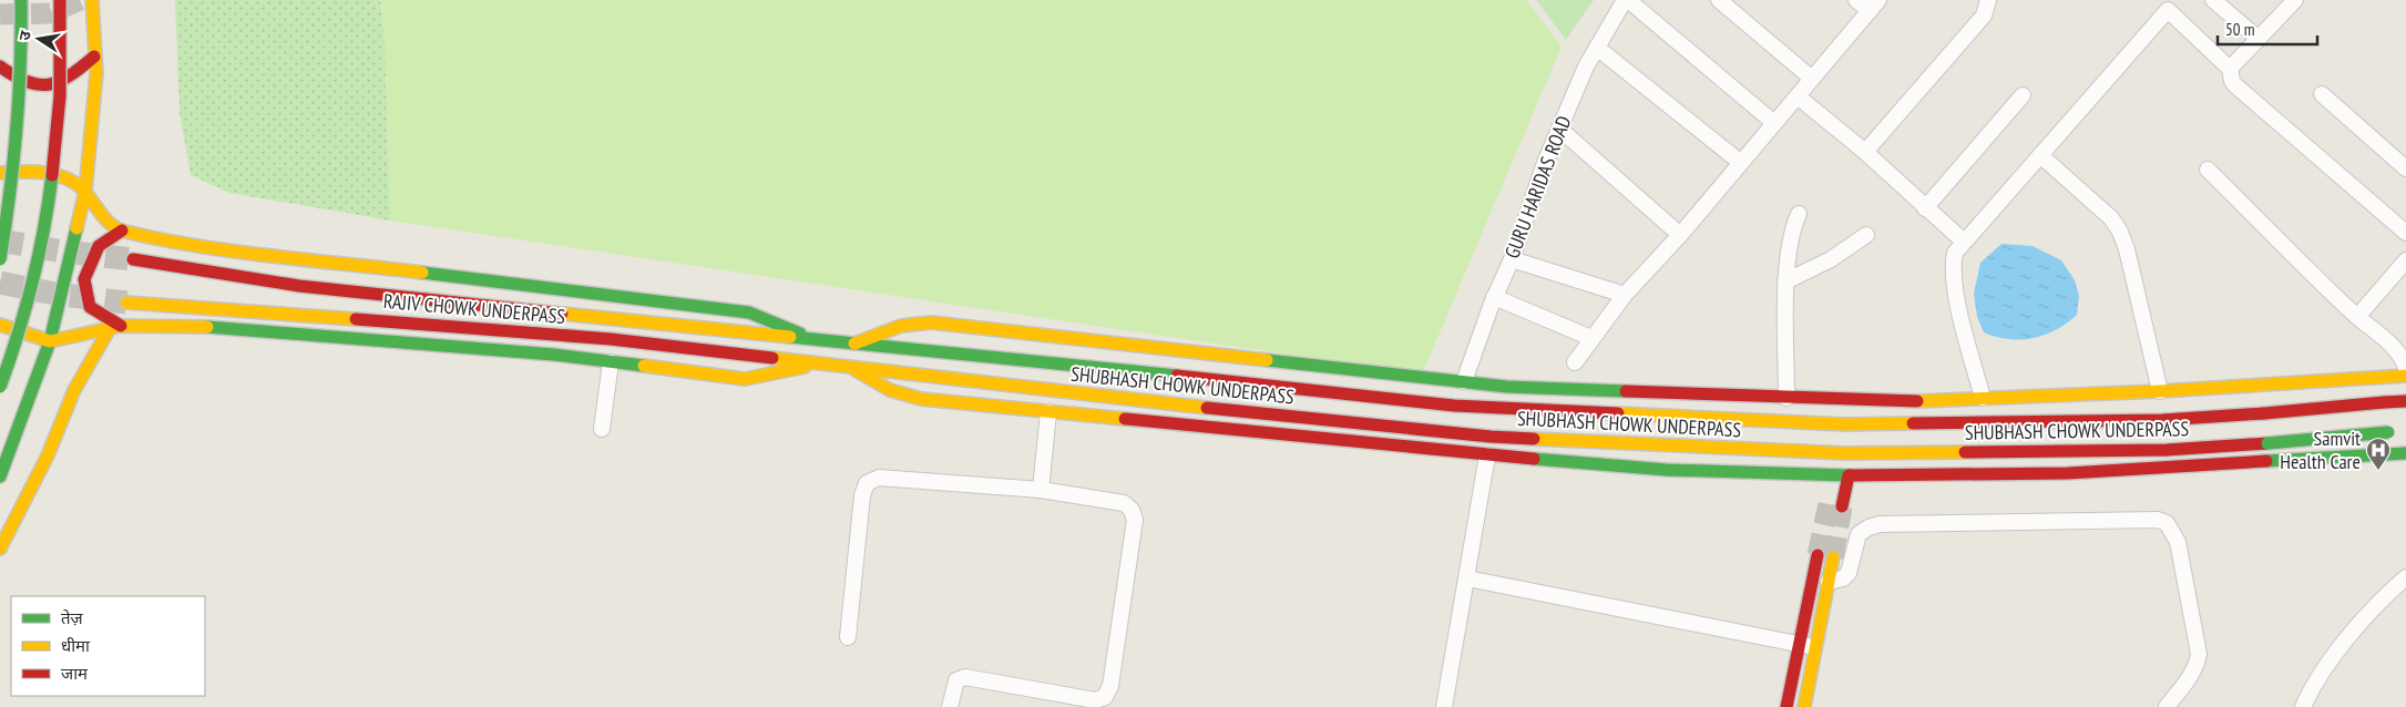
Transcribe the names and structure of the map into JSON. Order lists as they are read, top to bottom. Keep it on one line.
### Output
{"streets":{"main road":["RAJIV CHOWK UNDERPASS","SHUBHASH CHOWK UNDERPASS"],"street":["GURU HARIDAS ROAD"]},"crossings":[["RAJIV CHOWK UNDERPASS","SHUBHASH CHOWK UNDERPASS"]],"places":{"hospital":["Samvit Health Care"]},"legend":["तेज़","धीमा","जाम"],"scale_bar":"50 m","north":"left"}
